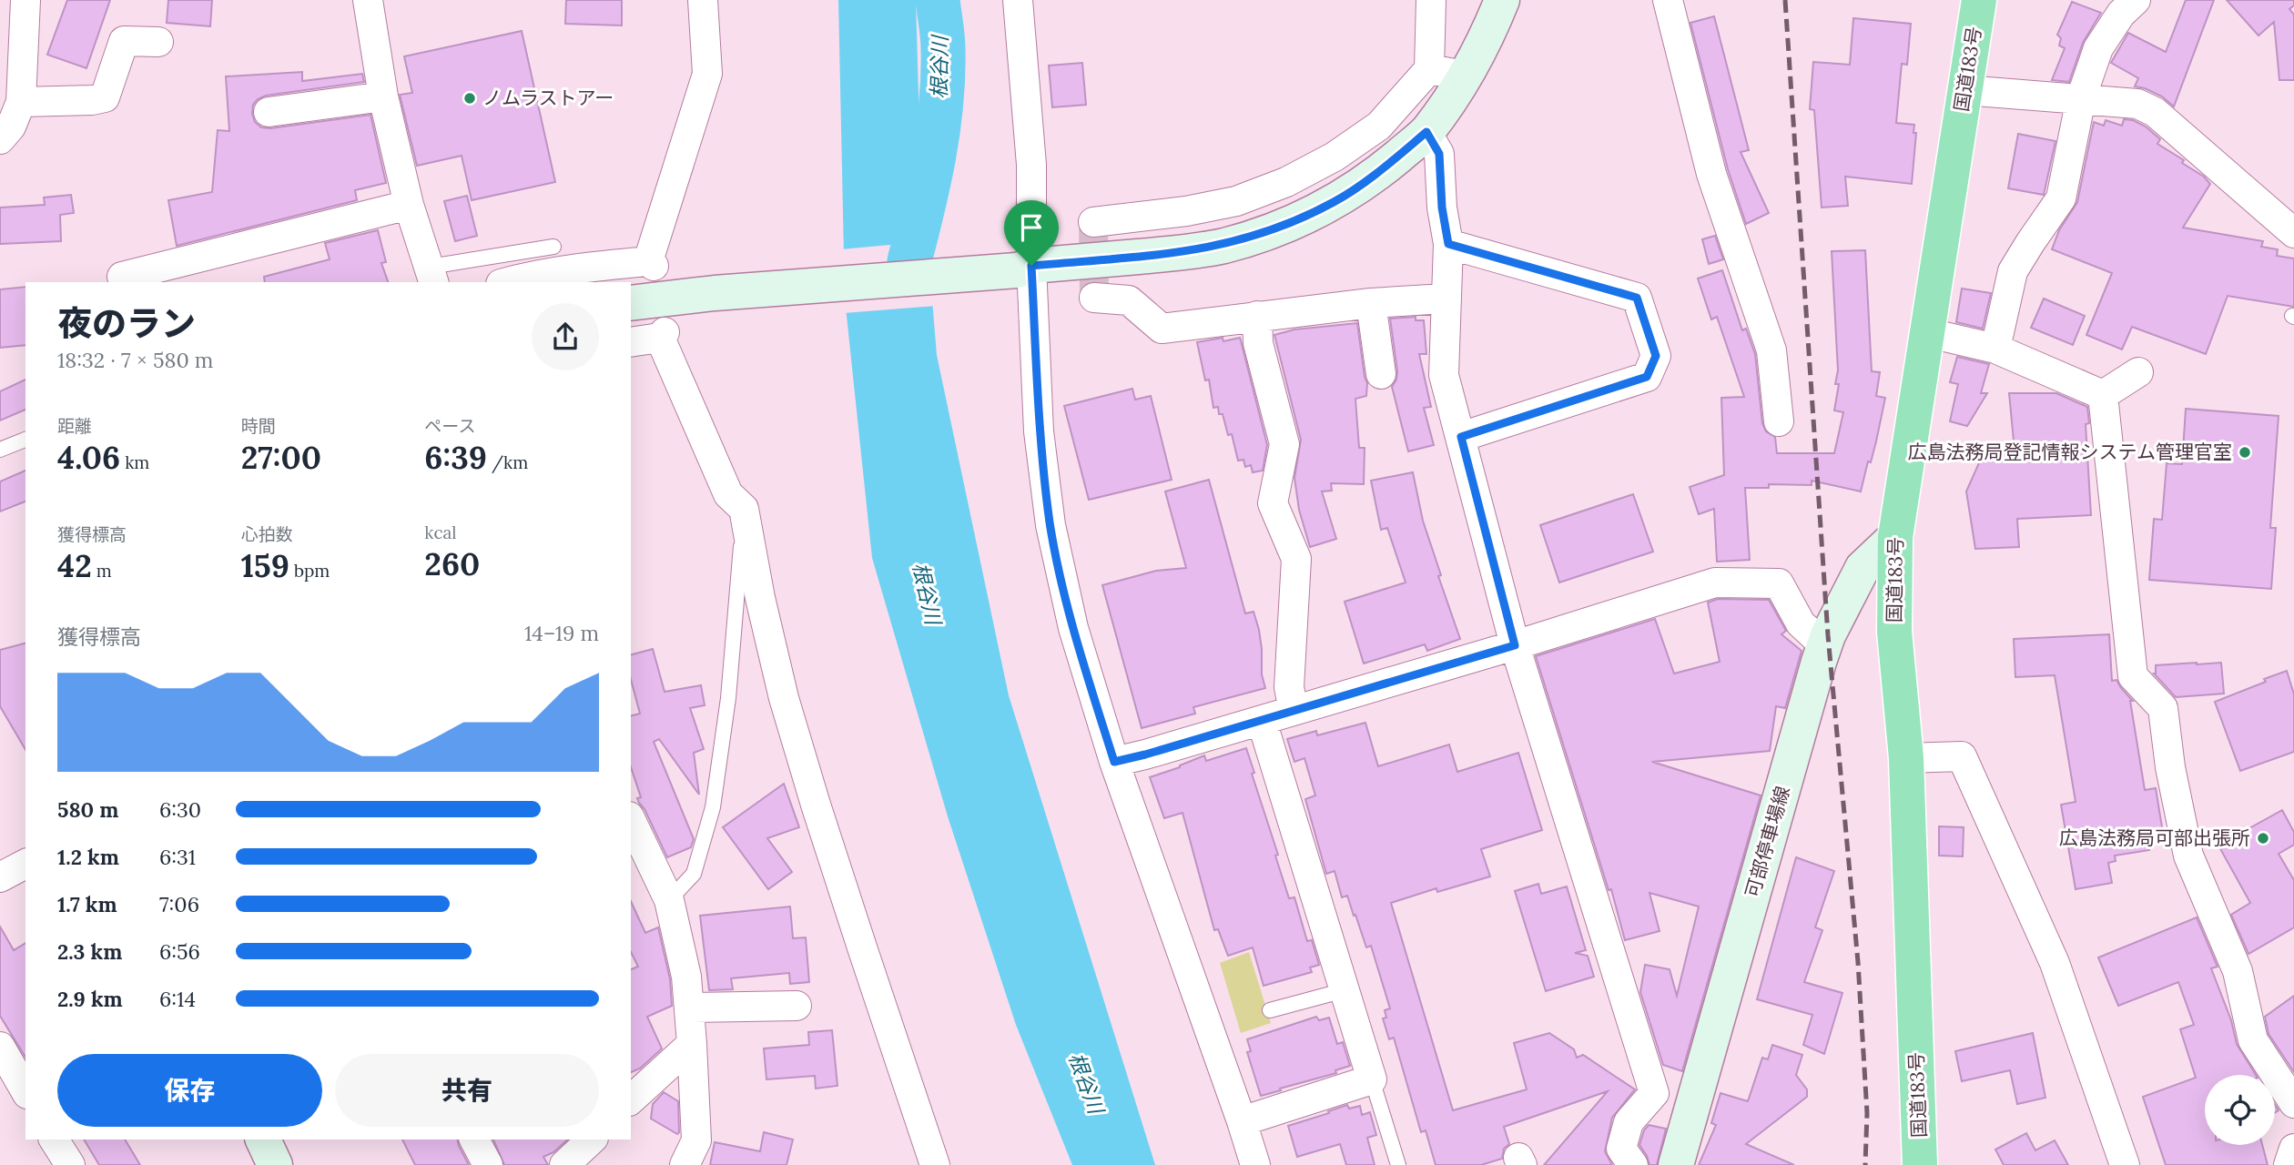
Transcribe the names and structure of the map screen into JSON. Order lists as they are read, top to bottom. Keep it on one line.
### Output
{"streets":{"highway":["国道183号"],"street":["可部停車場線"]},"crossings":[["国道183号","可部停車場線"]],"water":["根谷川"],"places":["ノムラストアー","広島法務局登記情報システム管理官室","広島法務局可部出張所"],"page":{"heading":["夜のラン","18:32 · 7 × 580 m"],"stats":[["距離","4.06 km"],["時間","27:00"],["ペース","6:39 /km"],["獲得標高","42 m"],["心拍数","159 bpm"],["kcal","260"]],"chart":["獲得標高","14–19 m"],"list":[{"name":"580 m","note":"6:30"},{"name":"1.2 km","note":"6:31"},{"name":"1.7 km","note":"7:06"},{"name":"2.3 km","note":"6:56"},{"name":"2.9 km","note":"6:14"}],"buttons":["保存","共有"]}}
